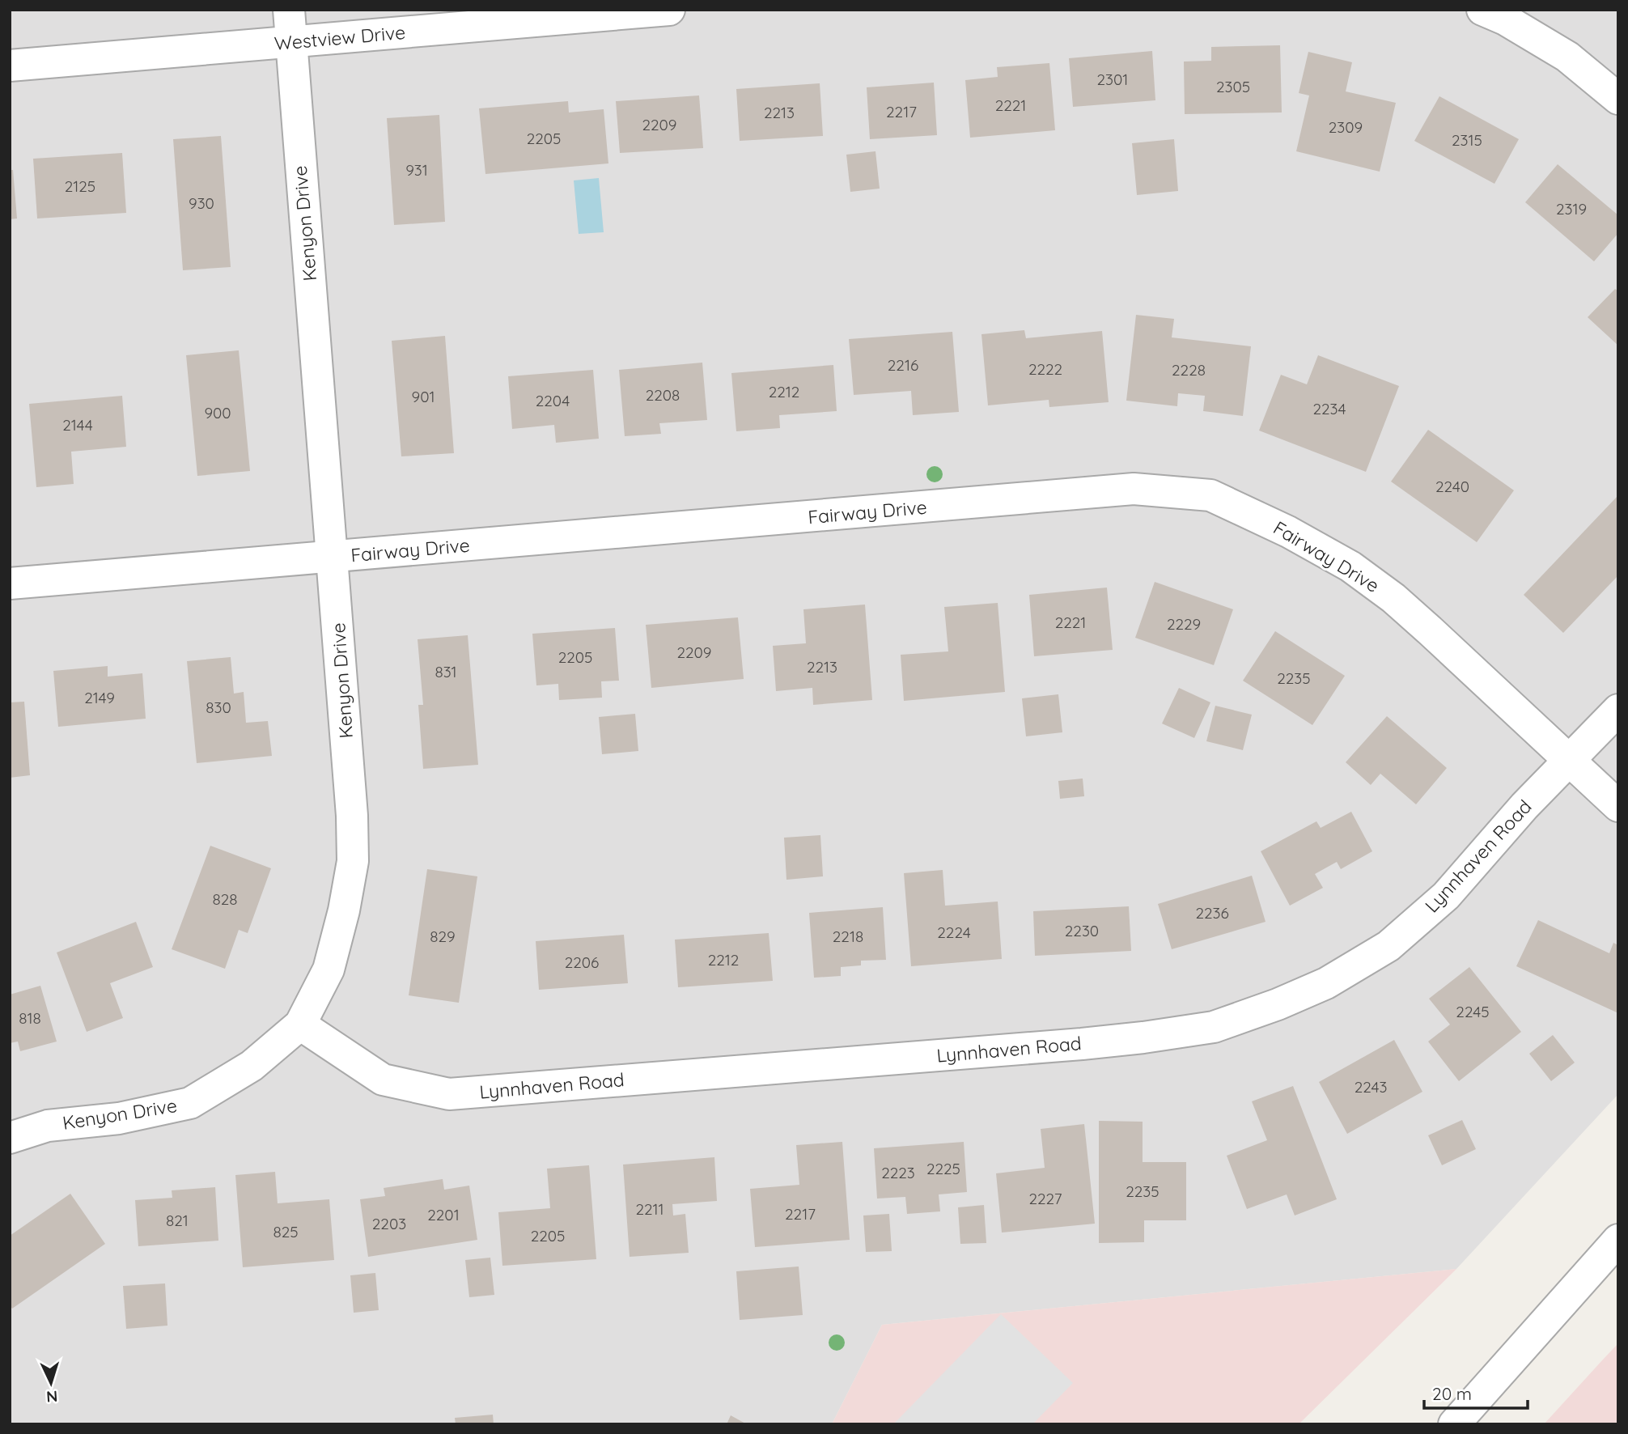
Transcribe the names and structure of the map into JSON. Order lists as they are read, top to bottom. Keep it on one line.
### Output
{"streets":{"street":["Westview Drive","Kenyon Drive","Fairway Drive","Lynnhaven Road"]},"crossings":[["Westview Drive","Kenyon Drive"],["Kenyon Drive","Fairway Drive"],["Kenyon Drive","Lynnhaven Road"],["Fairway Drive","Lynnhaven Road"]],"house_numbers":["2301","2305","2221","2217","2213","2209","2309","2205","2315","931","2125","930","2319","2216","2222","2228","2212","2208","901","2204","2234","900","2144","2240","2221","2229","2209","2205","2213","831","2235","2149","830","828","2236","2230","2224","829","2218","2212","2206","2245","818","2243","2225","2223","2235","2227","2211","2217","2201","821","2203","825","2205"],"scale_bar":"20 m","north":"bottom"}
